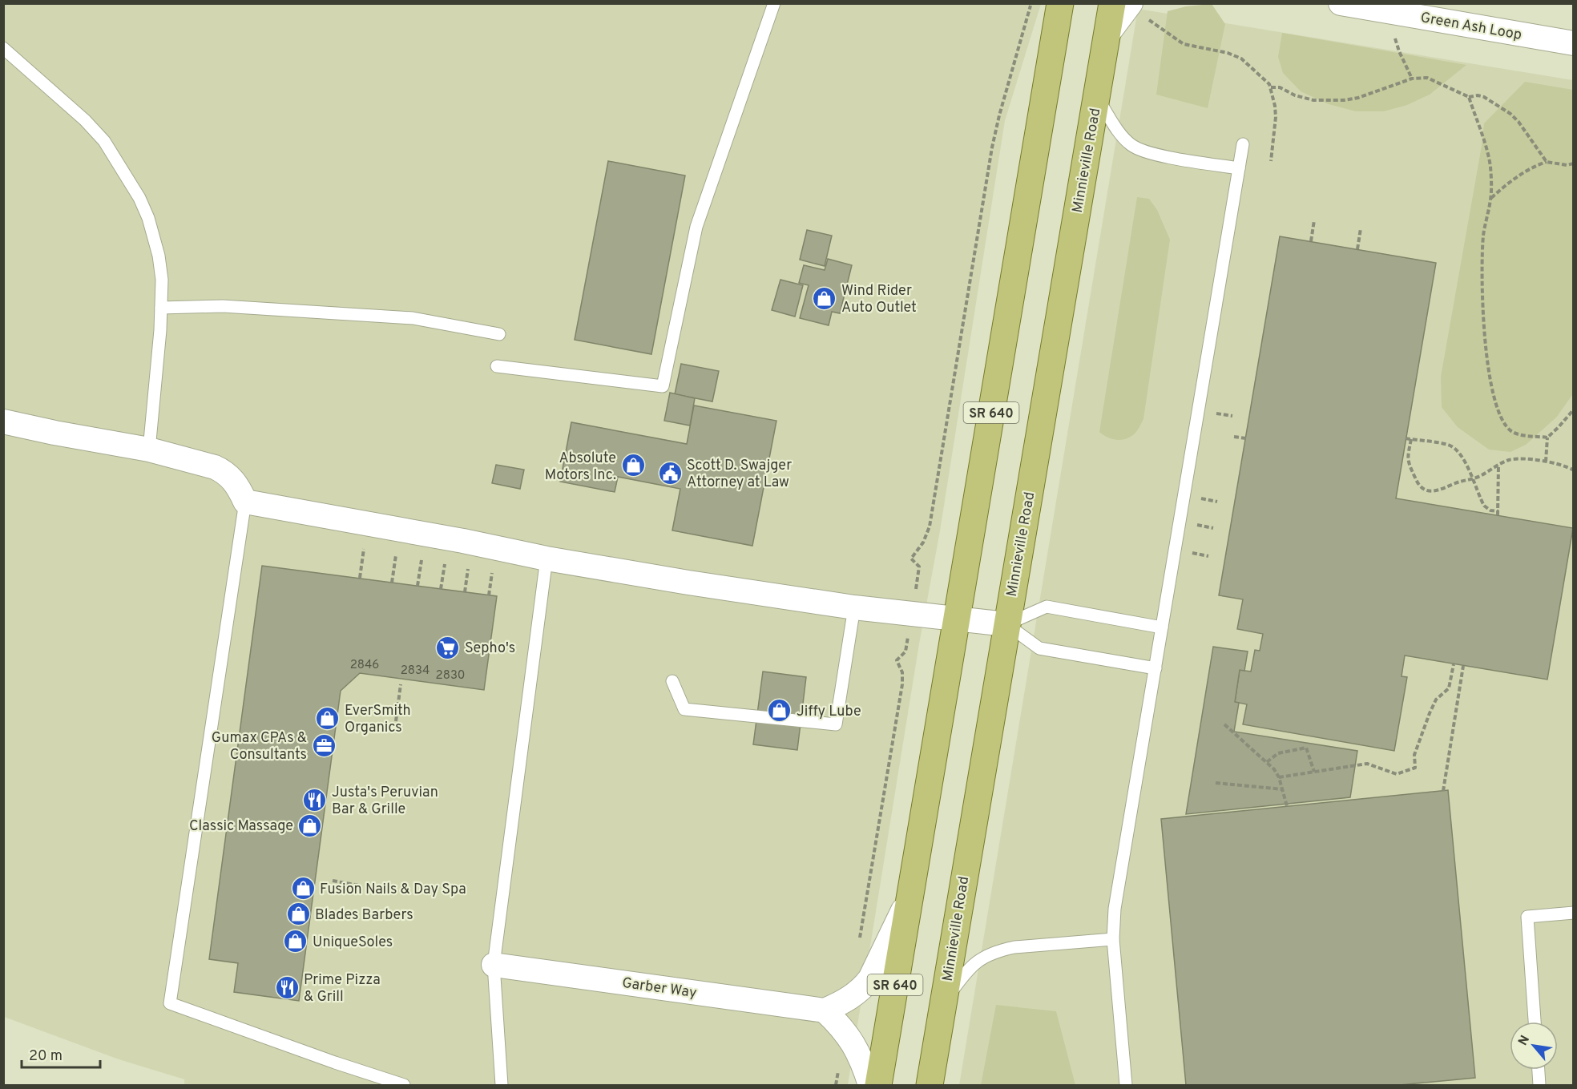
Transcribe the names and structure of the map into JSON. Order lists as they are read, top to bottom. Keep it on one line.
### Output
{"streets":{"main road":["Minnieville Road","SR 640"],"street":["Green Ash Loop","Garber Way"]},"places":{"shop":["Wind Rider Auto Outlet","Absolute Motors Inc.","Jiffy Lube","EverSmith Organics","Classic Massage","Fusion Nails & Day Spa","Blades Barbers","UniqueSoles"],"public building":["Scott D. Swajger Attorney at Law"],"supermarket":["Sepho's"],"office":["Gumax CPAs & Consultants"],"restaurant":["Justa's Peruvian Bar & Grille","Prime Pizza & Grill"]},"house_numbers":["2846","2834","2830"],"scale_bar":"20 m","north":"top left"}
